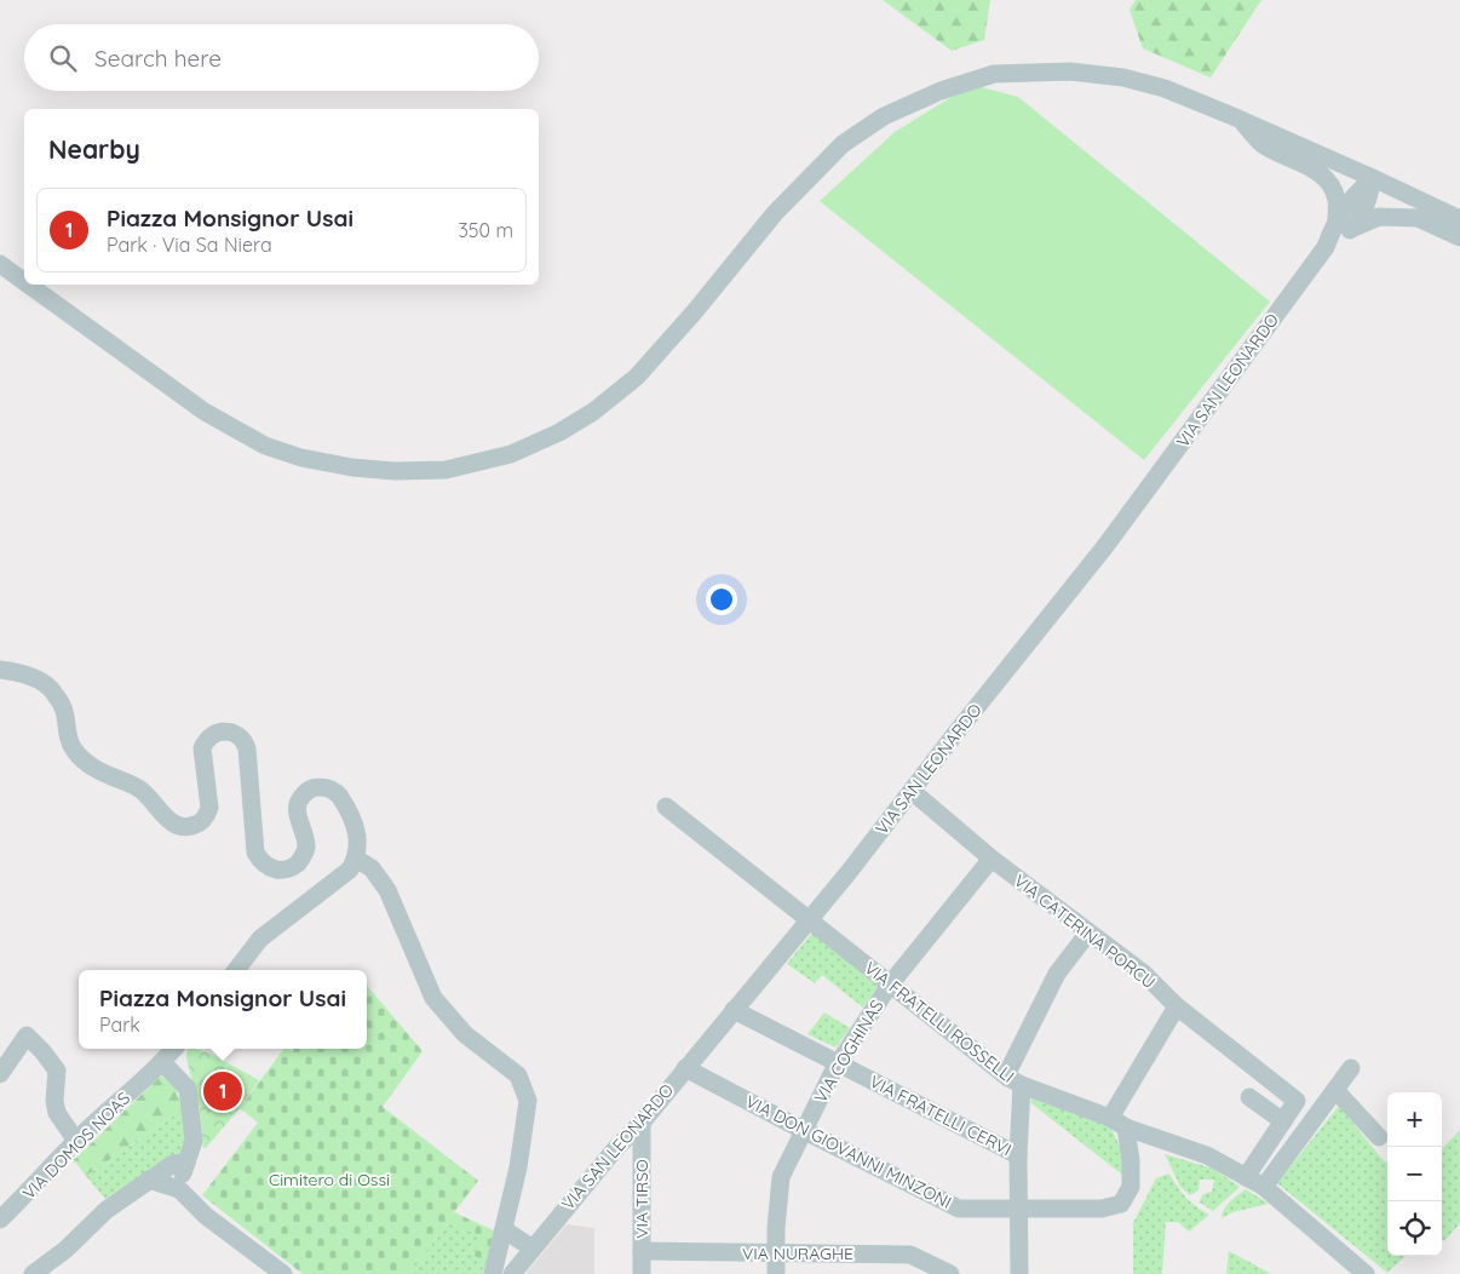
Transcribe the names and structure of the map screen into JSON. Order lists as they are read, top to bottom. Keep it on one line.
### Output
{"streets":{"street":["VIA SAN LEONARDO","VIA CATERINA PORCU","VIA FRATELLI ROSSELLI","VIA COGHINAS","VIA FRATELLI CERVI","VIA DOMOS NOAS","VIA DON GIOVANNI MINZONI","VIA TIRSO","VIA NURAGHE"]},"crossings":[["VIA SAN LEONARDO","VIA CATERINA PORCU"],["VIA SAN LEONARDO","VIA FRATELLI ROSSELLI"],["VIA SAN LEONARDO","VIA FRATELLI CERVI"],["VIA SAN LEONARDO","VIA DON GIOVANNI MINZONI"],["VIA SAN LEONARDO","VIA TIRSO"],["VIA CATERINA PORCU","VIA FRATELLI ROSSELLI"],["VIA CATERINA PORCU","VIA COGHINAS"],["VIA FRATELLI ROSSELLI","VIA COGHINAS"],["VIA FRATELLI ROSSELLI","VIA DON GIOVANNI MINZONI"],["VIA COGHINAS","VIA FRATELLI CERVI"],["VIA COGHINAS","VIA DON GIOVANNI MINZONI"],["VIA COGHINAS","VIA NURAGHE"],["VIA TIRSO","VIA NURAGHE"]],"parks":["Cimitero di Ossi"],"page":{"search":"Search here","heading":"Nearby","list":[{"mark":"1","name":"Piazza Monsignor Usai","note":"Park · Via Sa Niera","value":"350 m"}],"popup":["Piazza Monsignor Usai","Park"],"pins":"1","map_buttons":["+","−"]}}
